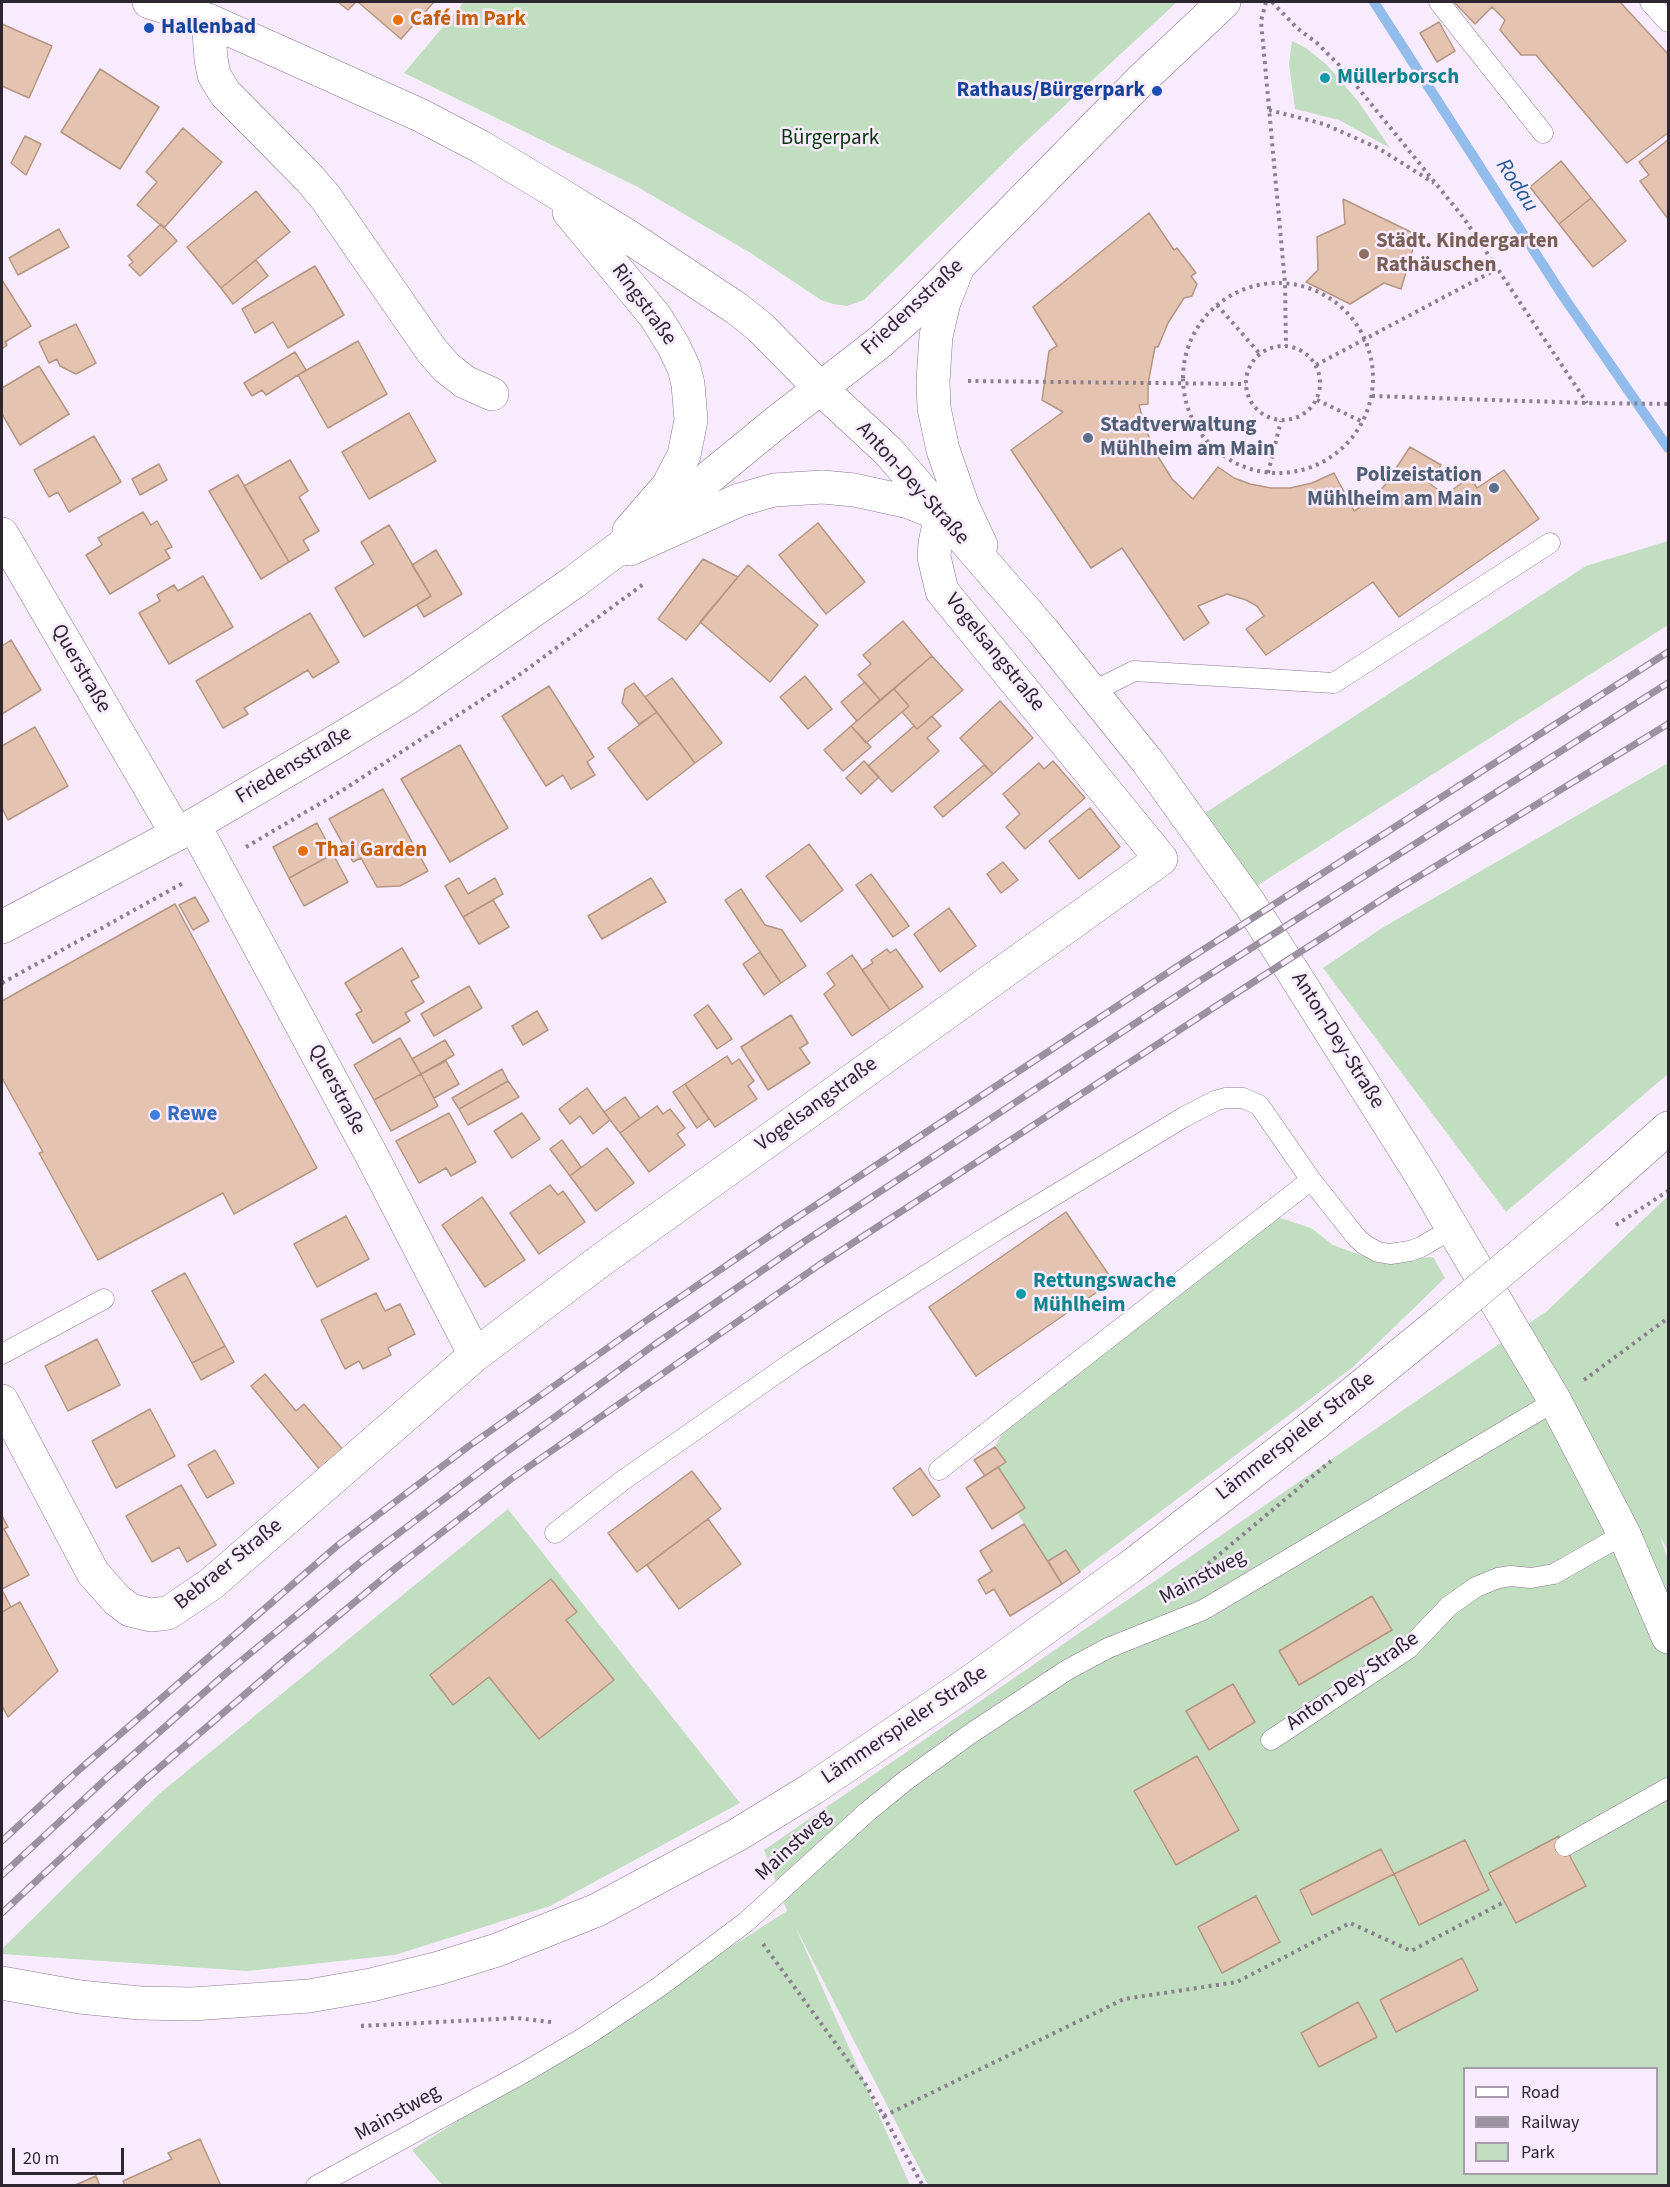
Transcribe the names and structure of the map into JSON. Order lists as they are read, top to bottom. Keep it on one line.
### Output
{"streets":{"street":["Ringstraße","Friedensstraße","Anton-Dey-Straße","Vogelsangstraße","Querstraße","Lämmerspieler Straße","Bebraer Straße"],"lane":["Mainstweg"]},"crossings":[["Ringstraße","Friedensstraße"],["Ringstraße","Anton-Dey-Straße"],["Friedensstraße","Anton-Dey-Straße"],["Friedensstraße","Vogelsangstraße"],["Friedensstraße","Querstraße"],["Anton-Dey-Straße","Vogelsangstraße"],["Anton-Dey-Straße","Mainstweg"],["Vogelsangstraße","Querstraße"],["Vogelsangstraße","Bebraer Straße"],["Querstraße","Bebraer Straße"]],"water":["Rodau"],"parks":["Bürgerpark"],"places":["Café im Park","Hallenbad","Müllerborsch","Rathaus/Bürgerpark","Städt. Kindergarten Rathäuschen","Stadtverwaltung Mühlheim am Main","Polizeistation Mühlheim am Main","Thai Garden","Rewe","Rettungswache Mühlheim"],"legend":["Road","Railway","Park"],"scale_bar":"20 m"}
